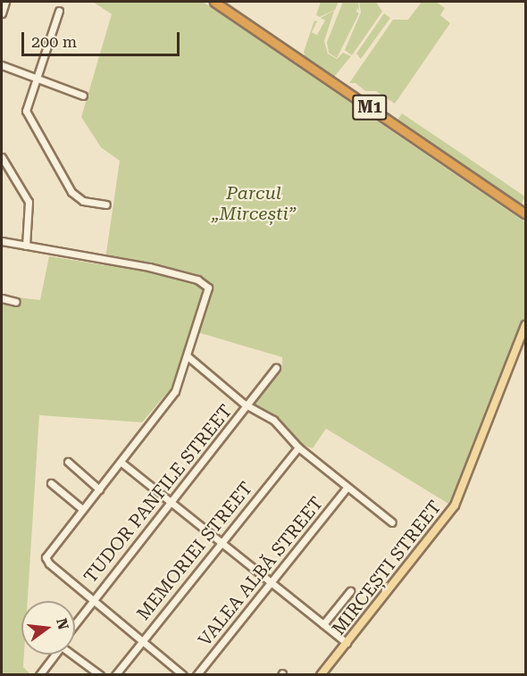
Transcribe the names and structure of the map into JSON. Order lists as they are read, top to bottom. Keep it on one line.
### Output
{"streets":{"highway":["M1"],"main road":["MIRCEȘTI STREET"],"street":["TUDOR PANFILE STREET","MEMORIEI STREET","VALEA ALBĂ STREET"]},"parks":["Parcul „Mircești”"],"scale_bar":"200 m","north":"right"}
